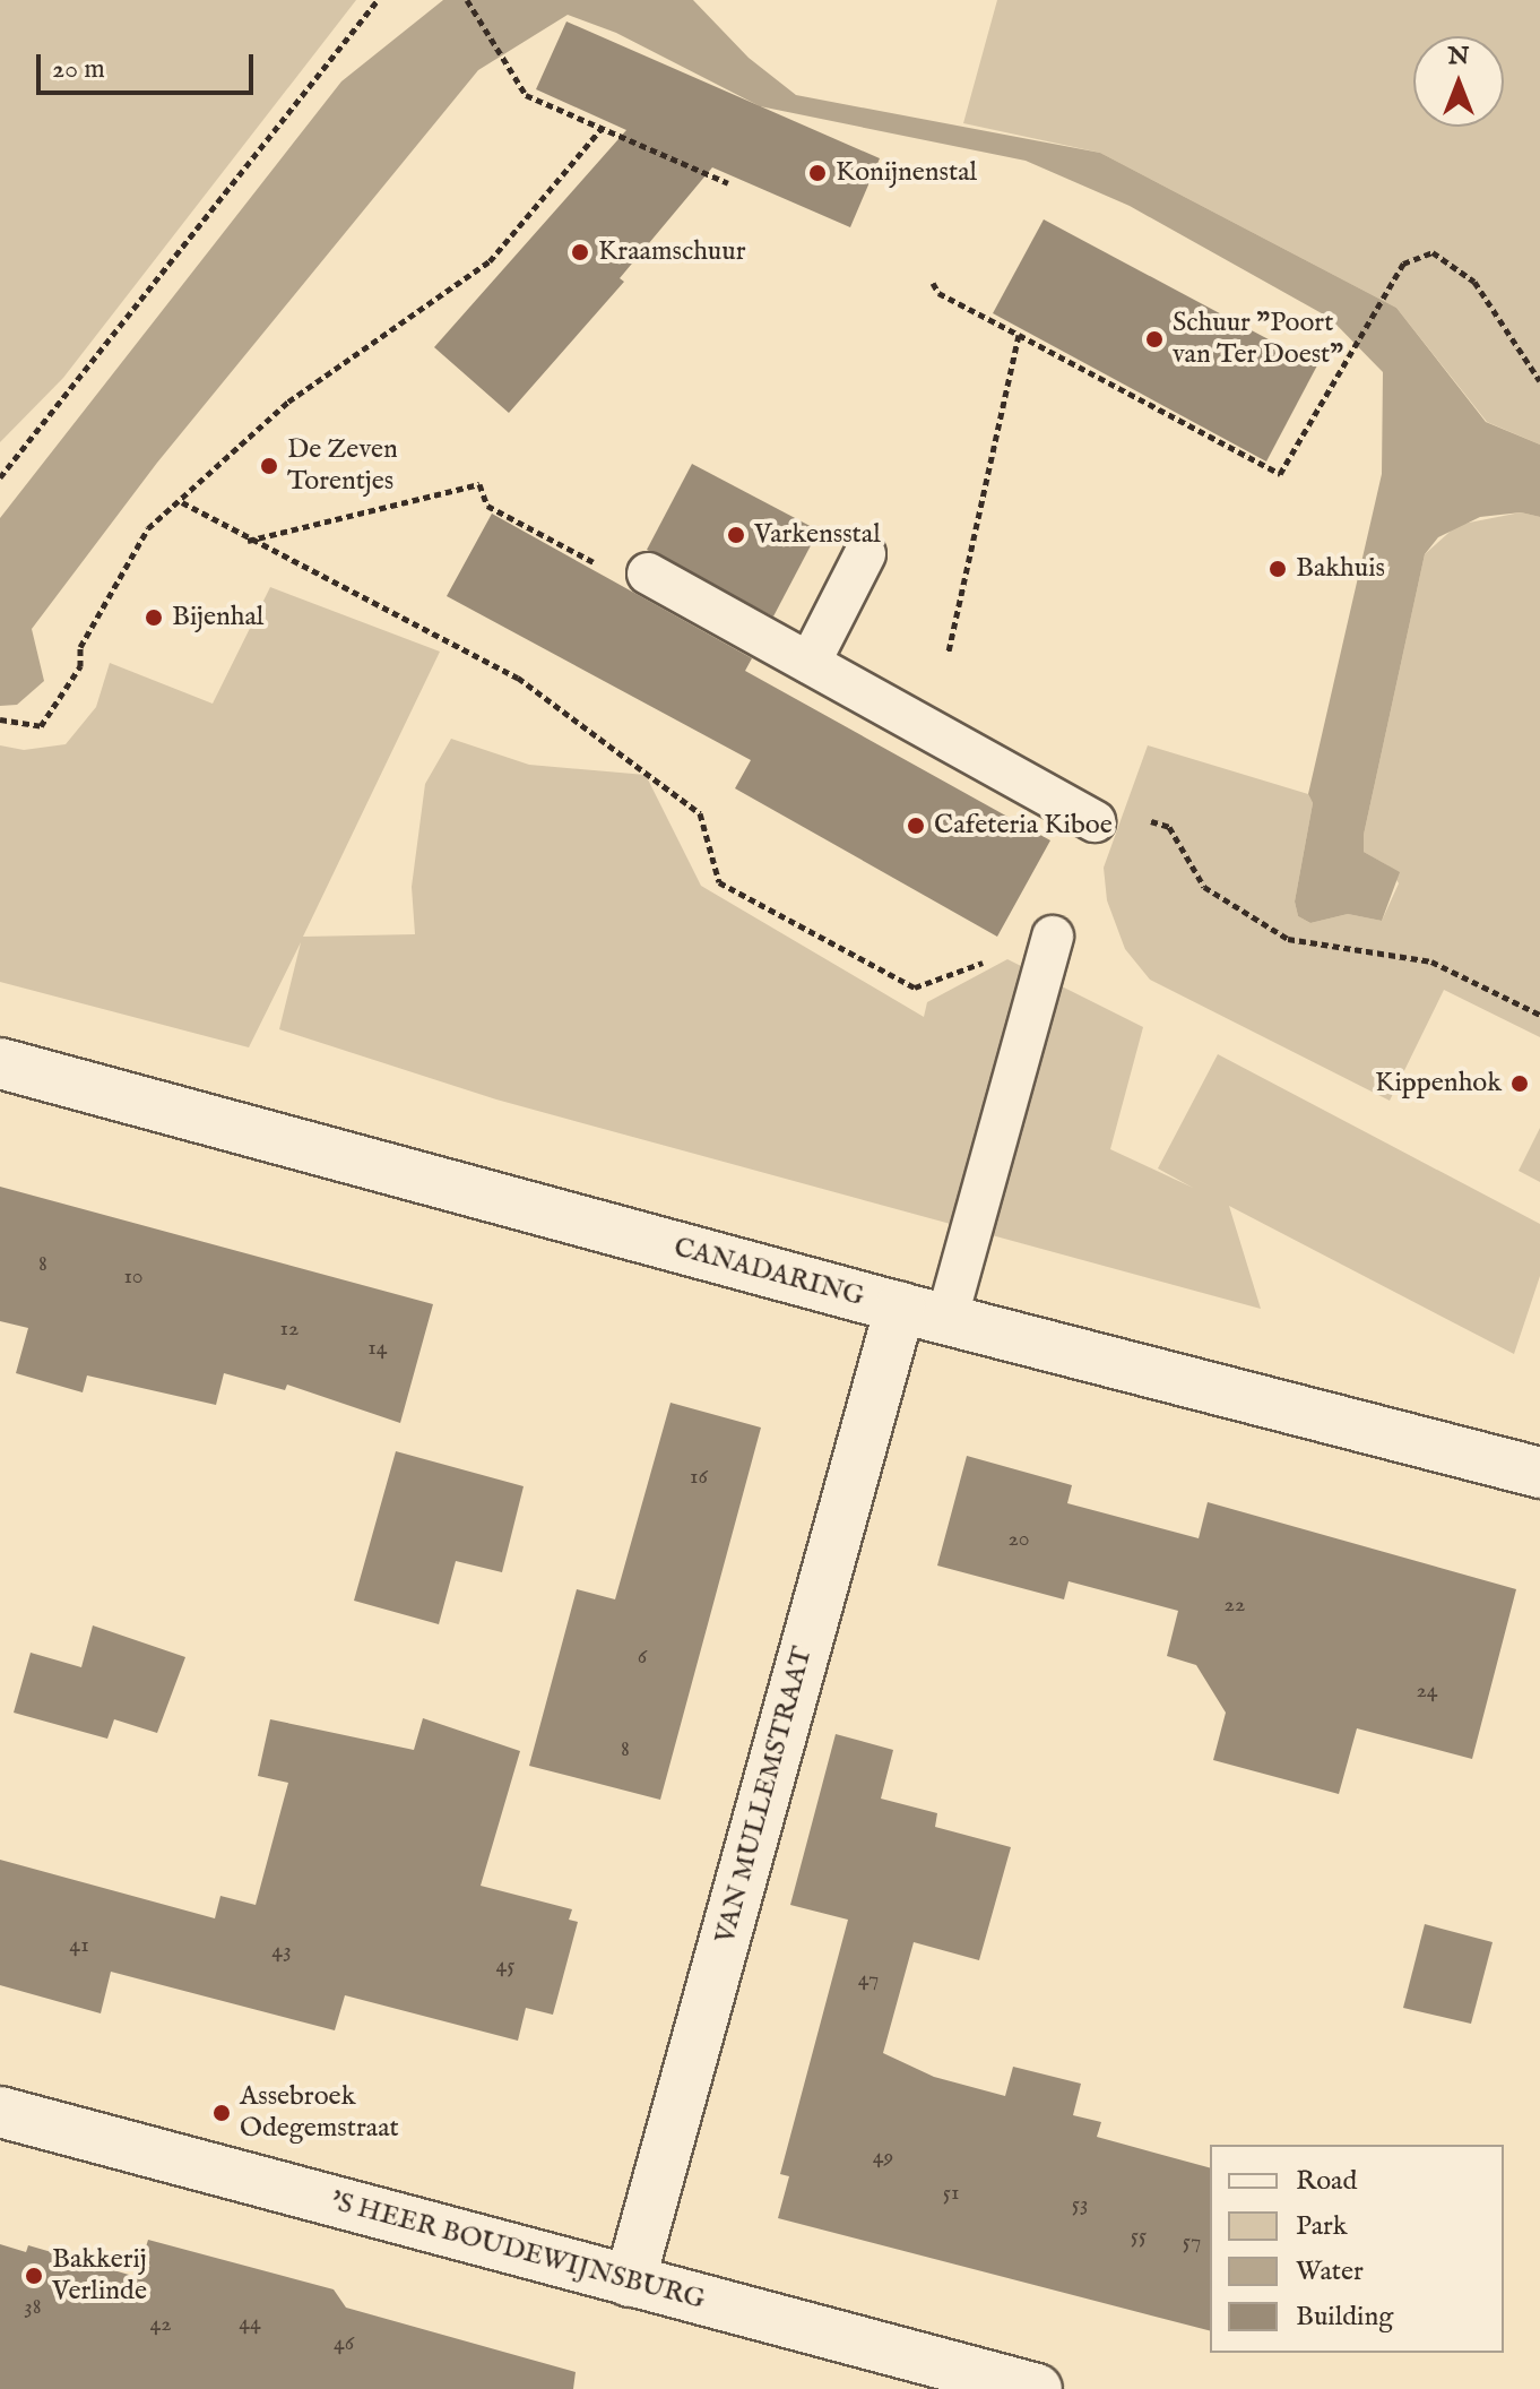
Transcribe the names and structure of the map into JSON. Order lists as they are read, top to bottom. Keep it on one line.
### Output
{"streets":{"street":["CANADARING","VAN MULLEMSTRAAT","'S HEER BOUDEWIJNSBURG"]},"crossings":[["CANADARING","VAN MULLEMSTRAAT"],["VAN MULLEMSTRAAT","'S HEER BOUDEWIJNSBURG"]],"places":["Konijnenstal","Kraamschuur","Schuur \"Poort van Ter Doest\"","De Zeven Torentjes","Varkensstal","Bakhuis","Bijenhal","Cafeteria Kiboe","Kippenhok","Assebroek Odegemstraat","Bakkerij Verlinde"],"house_numbers":["8","10","12","14","16","20","22","6","24","8","41","43","45","47","49","51","53","55","57","38","44","42","46"],"legend":["Road","Park","Water","Building"],"scale_bar":"20 m","north":"top"}
